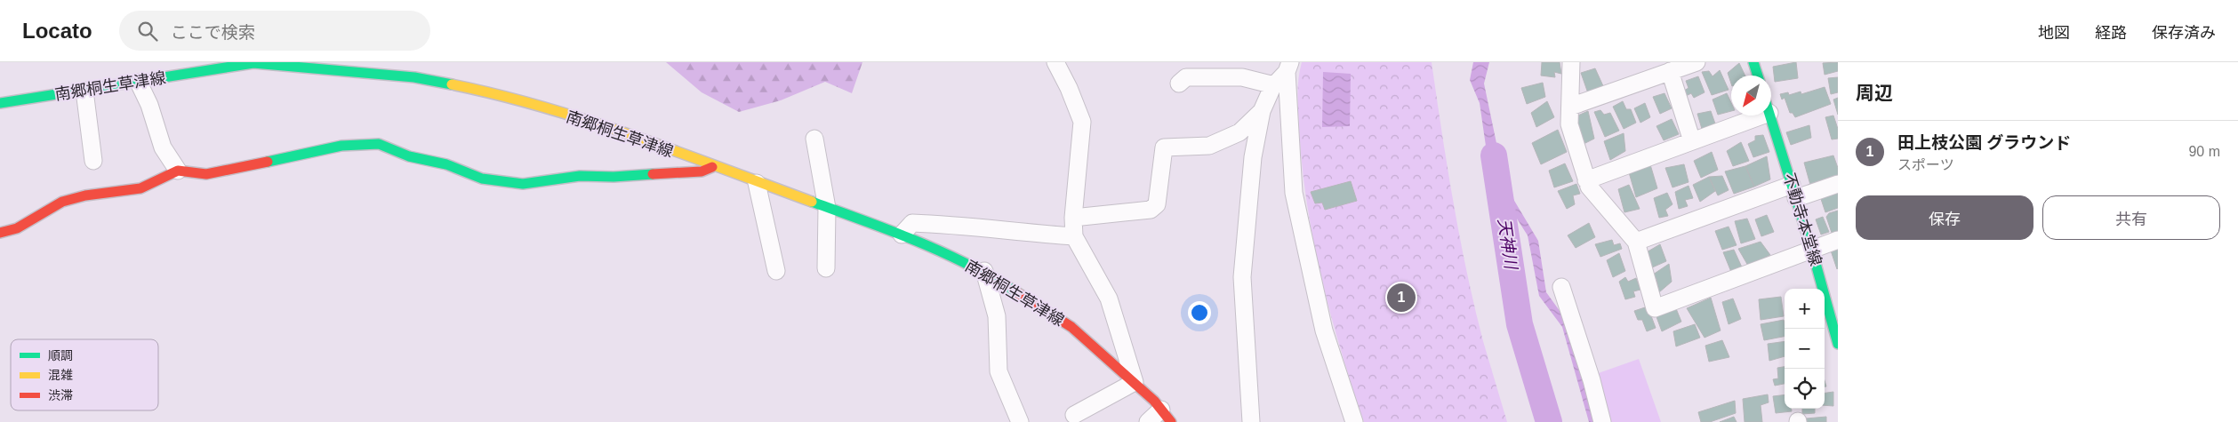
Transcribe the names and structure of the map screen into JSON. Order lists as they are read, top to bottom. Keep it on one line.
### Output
{"streets":{"main road":["南郷桐生草津線","不動寺本堂線"]},"water":["天神川"],"legend":["順調","混雑","渋滞"],"north":"bottom left","page":{"header":"Locato","search":"ここで検索","nav":["地図","経路","保存済み"],"heading":"周辺","list":[{"mark":"1","name":"田上枝公園 グラウンド","note":"スポーツ","value":"90 m"}],"buttons":["保存","共有"],"pins":"1","map_buttons":["+","−"]}}
